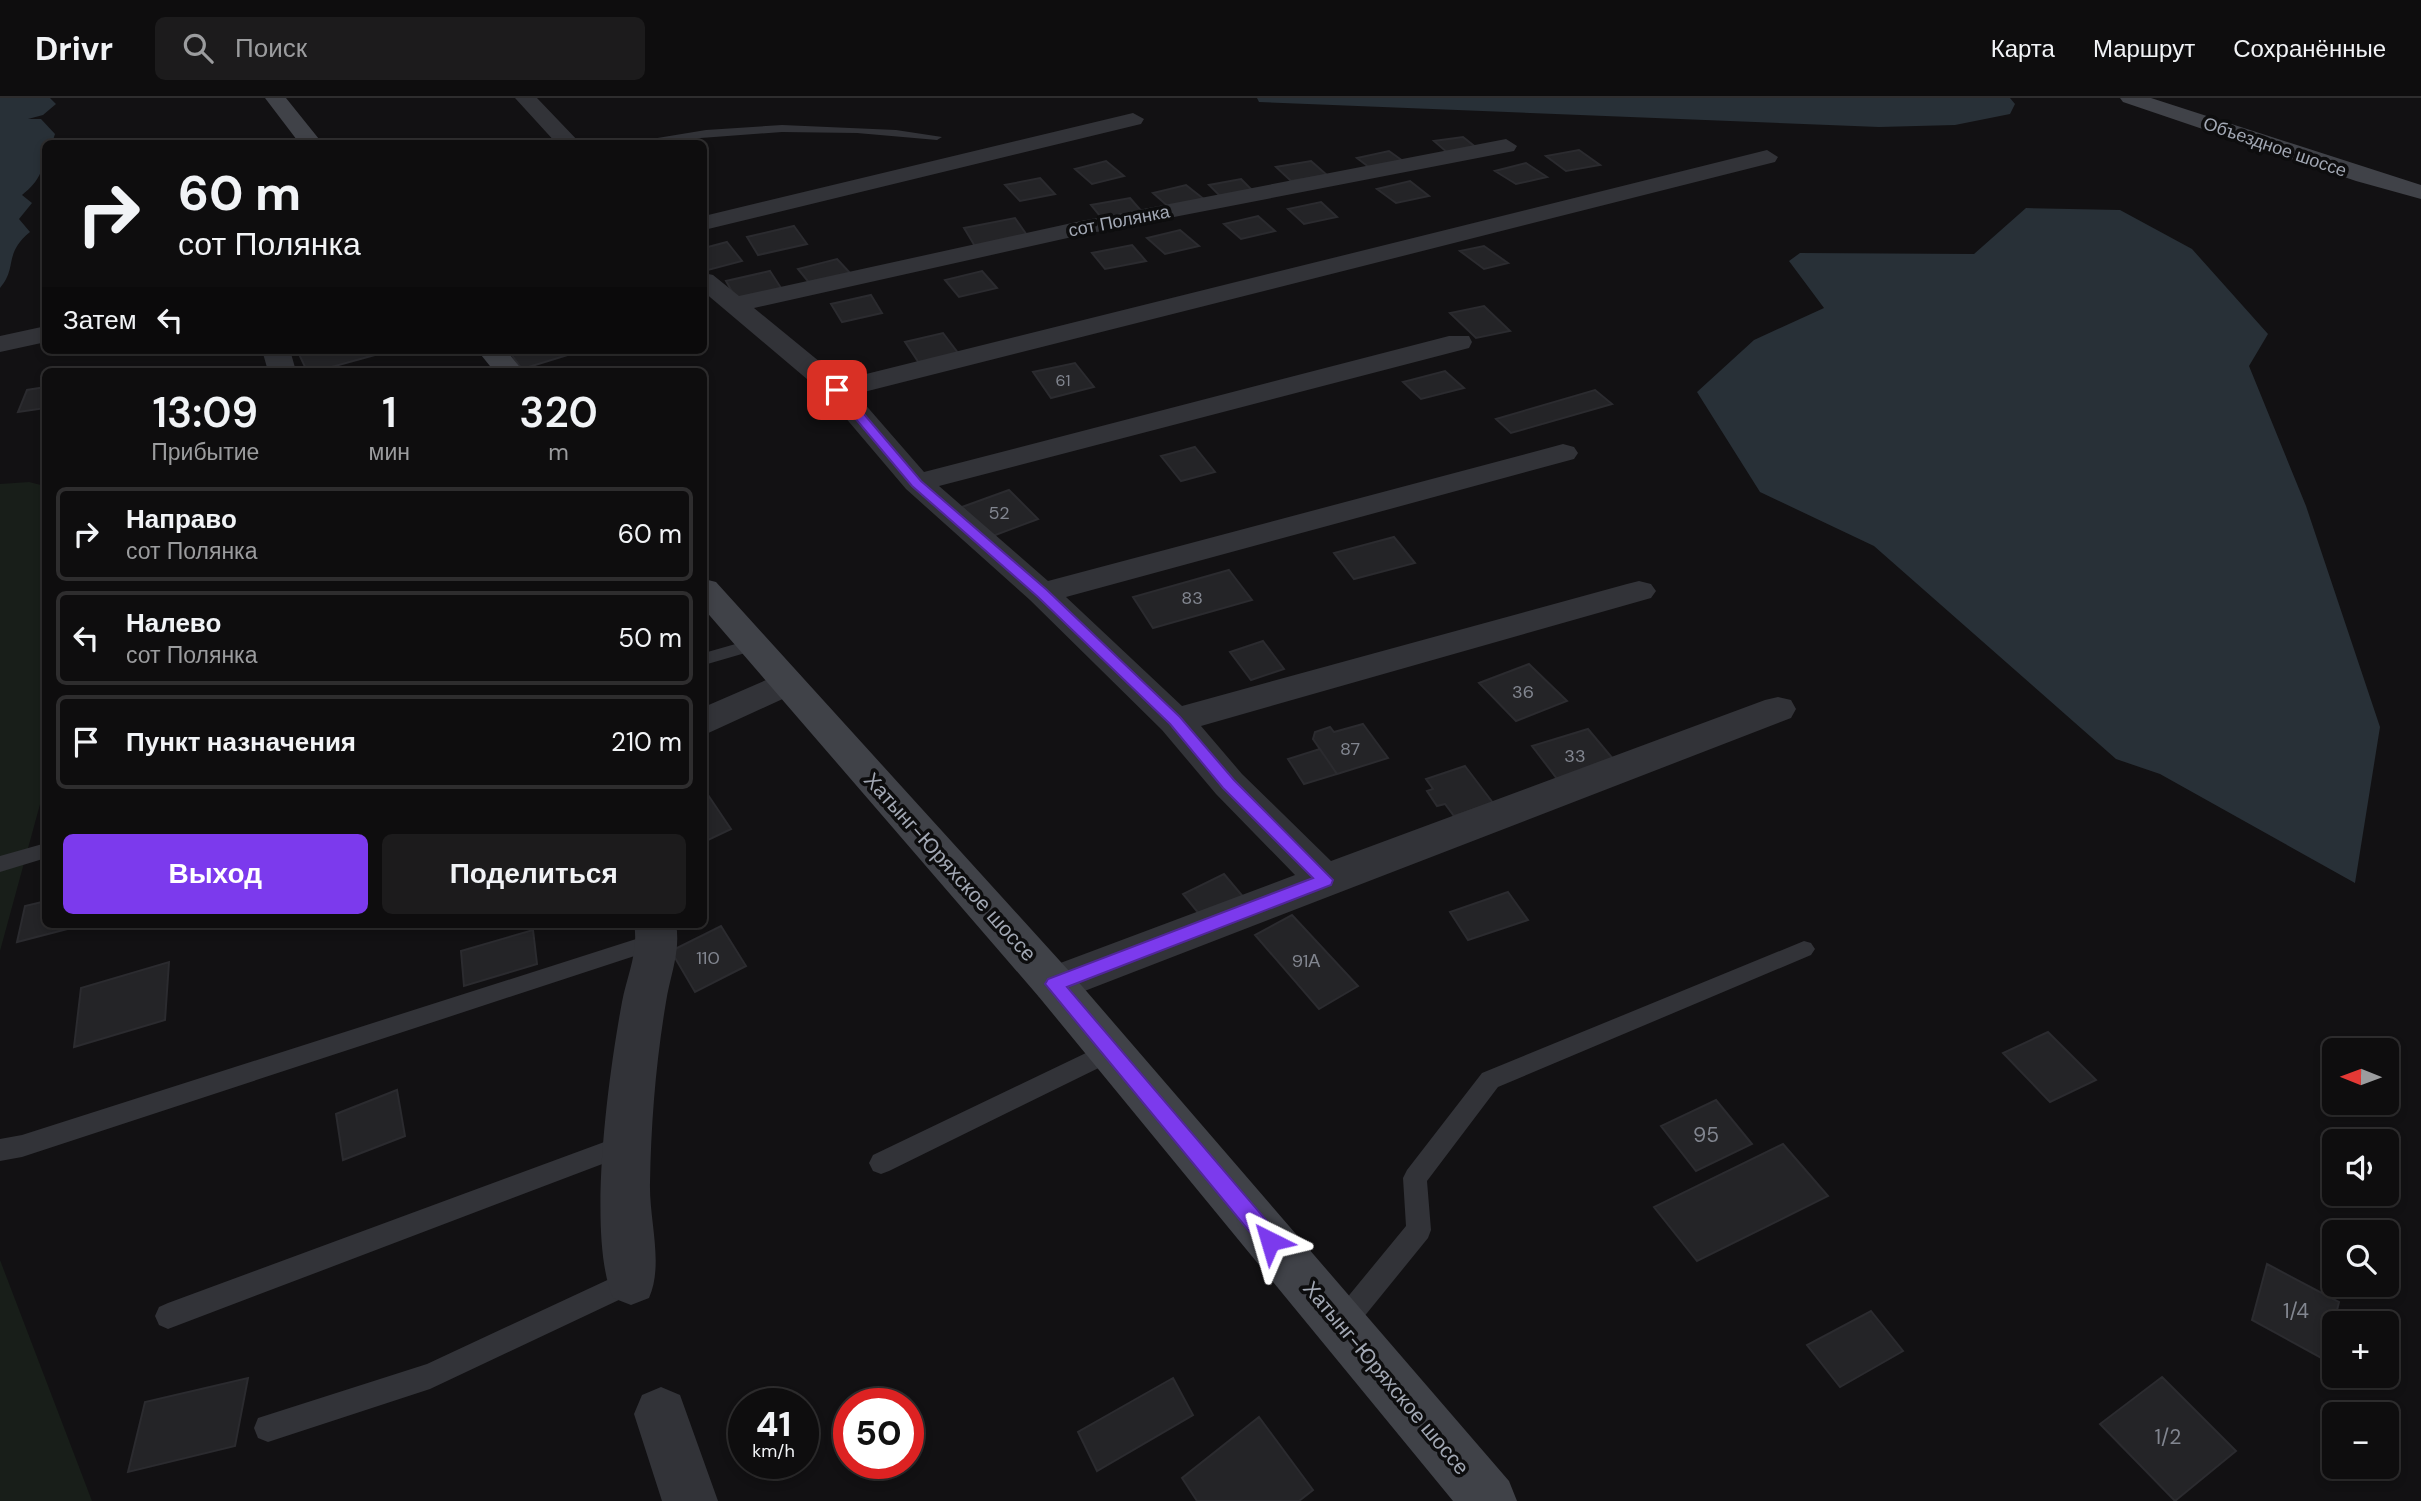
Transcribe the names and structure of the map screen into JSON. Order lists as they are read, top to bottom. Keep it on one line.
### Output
{"streets":{"main road":["Объездное шоссе","Хатынг-Юряхское шоссе"],"street":["сот Полянка"]},"house_numbers":["61","52","83","36","87","33","110","91А","95","1/4","1/2"],"north":"left","page":{"header":"Drivr","search":"Поиск","nav":["Карта","Маршрут","Сохранённые"],"turn":["60 m","сот Полянка"],"then":"Затем","eta":["13:09","Прибытие","1","мин","320","m"],"list":[{"name":"Направо","note":"сот Полянка","value":"60 m"},{"name":"Налево","note":"сот Полянка","value":"50 m"},{"name":"Пункт назначения","value":"210 m"}],"buttons":["Выход","Поделиться"],"map_buttons":["+","−"],"speed":"41 km/h","limit":"50"}}
